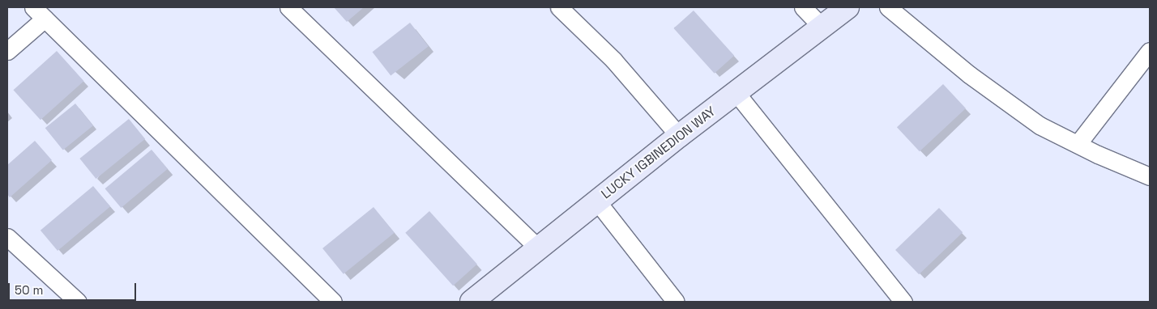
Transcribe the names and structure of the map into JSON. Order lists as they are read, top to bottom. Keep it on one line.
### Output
{"streets":{"street":["LUCKY IGBINEDION WAY"]},"scale_bar":"50 m"}
